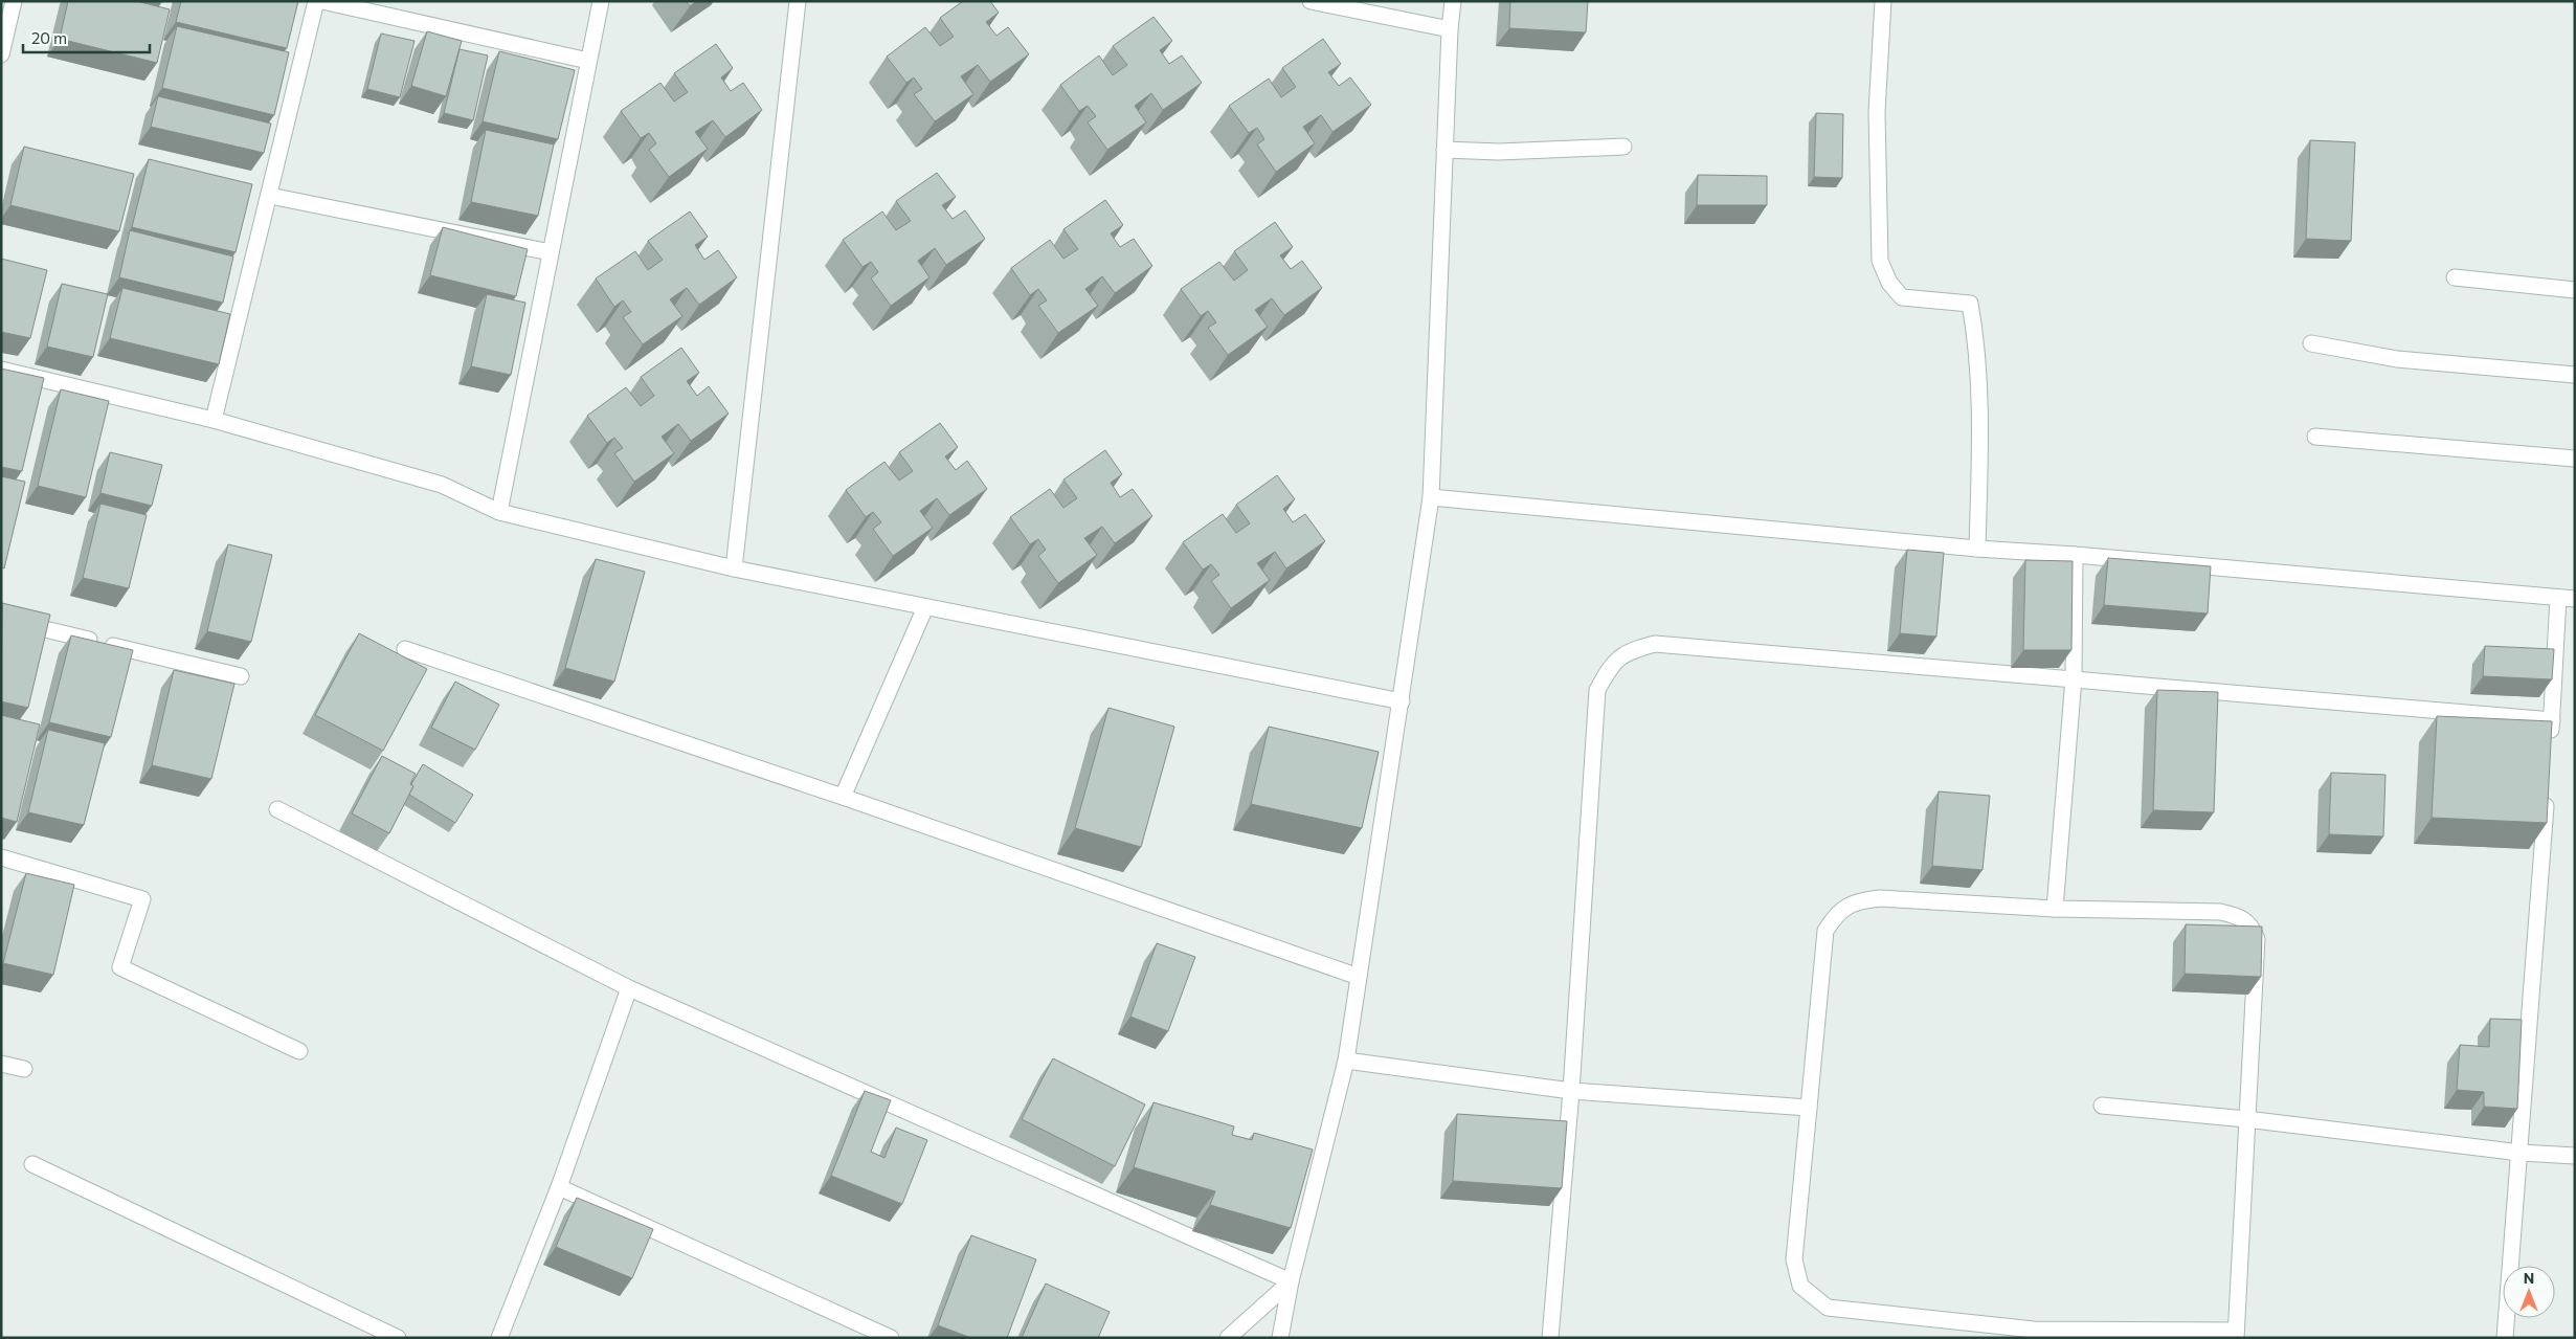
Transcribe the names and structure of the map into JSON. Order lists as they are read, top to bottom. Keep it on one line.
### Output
{"scale_bar":"20 m","north":"top"}
